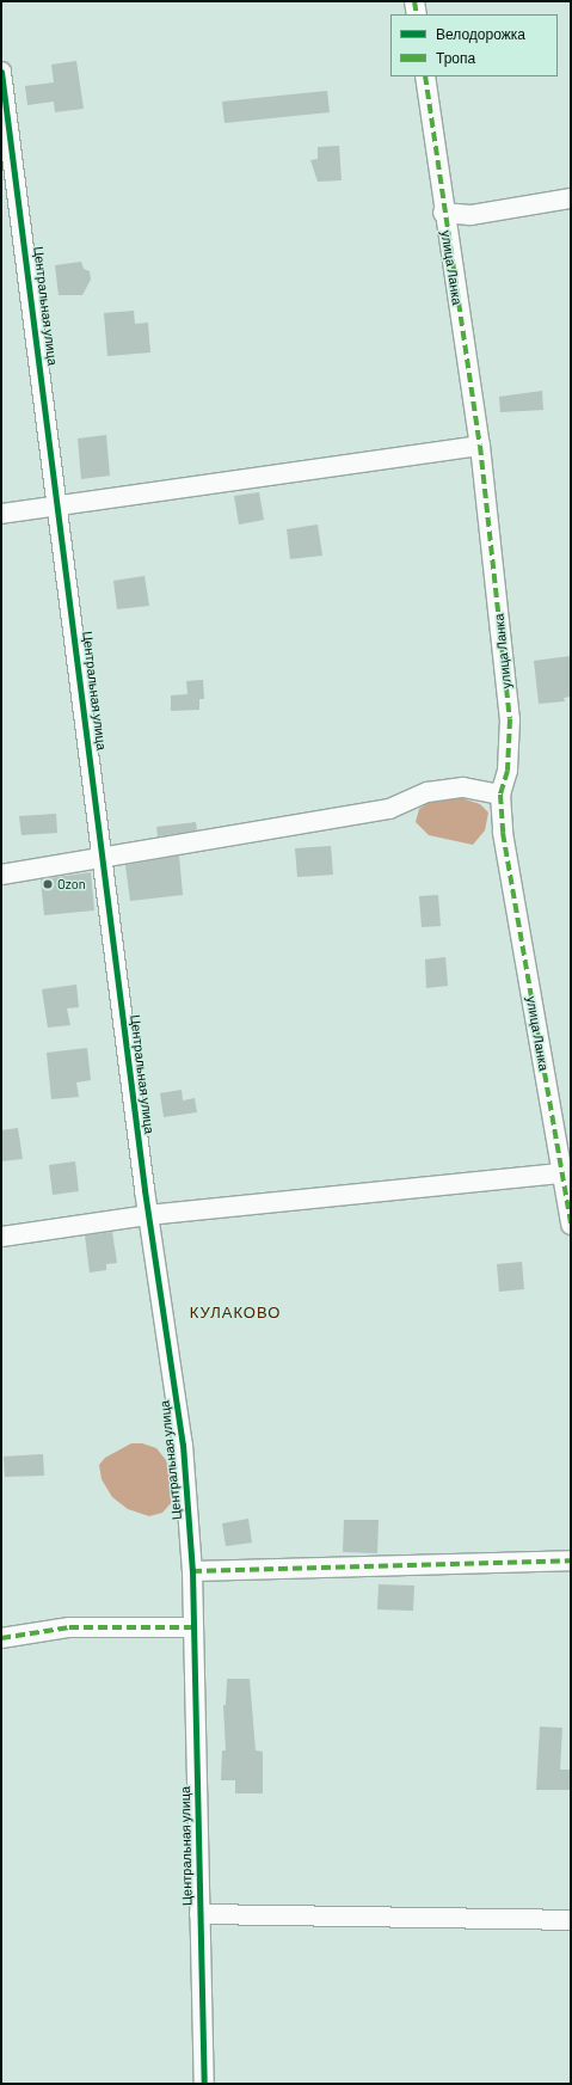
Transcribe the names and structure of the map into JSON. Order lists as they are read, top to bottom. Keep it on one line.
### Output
{"streets":{"street":["улица Ланка","Центральная улица"]},"districts":["КУЛАКОВО"],"places":["Ozon"],"legend":["Велодорожка","Тропа"]}
